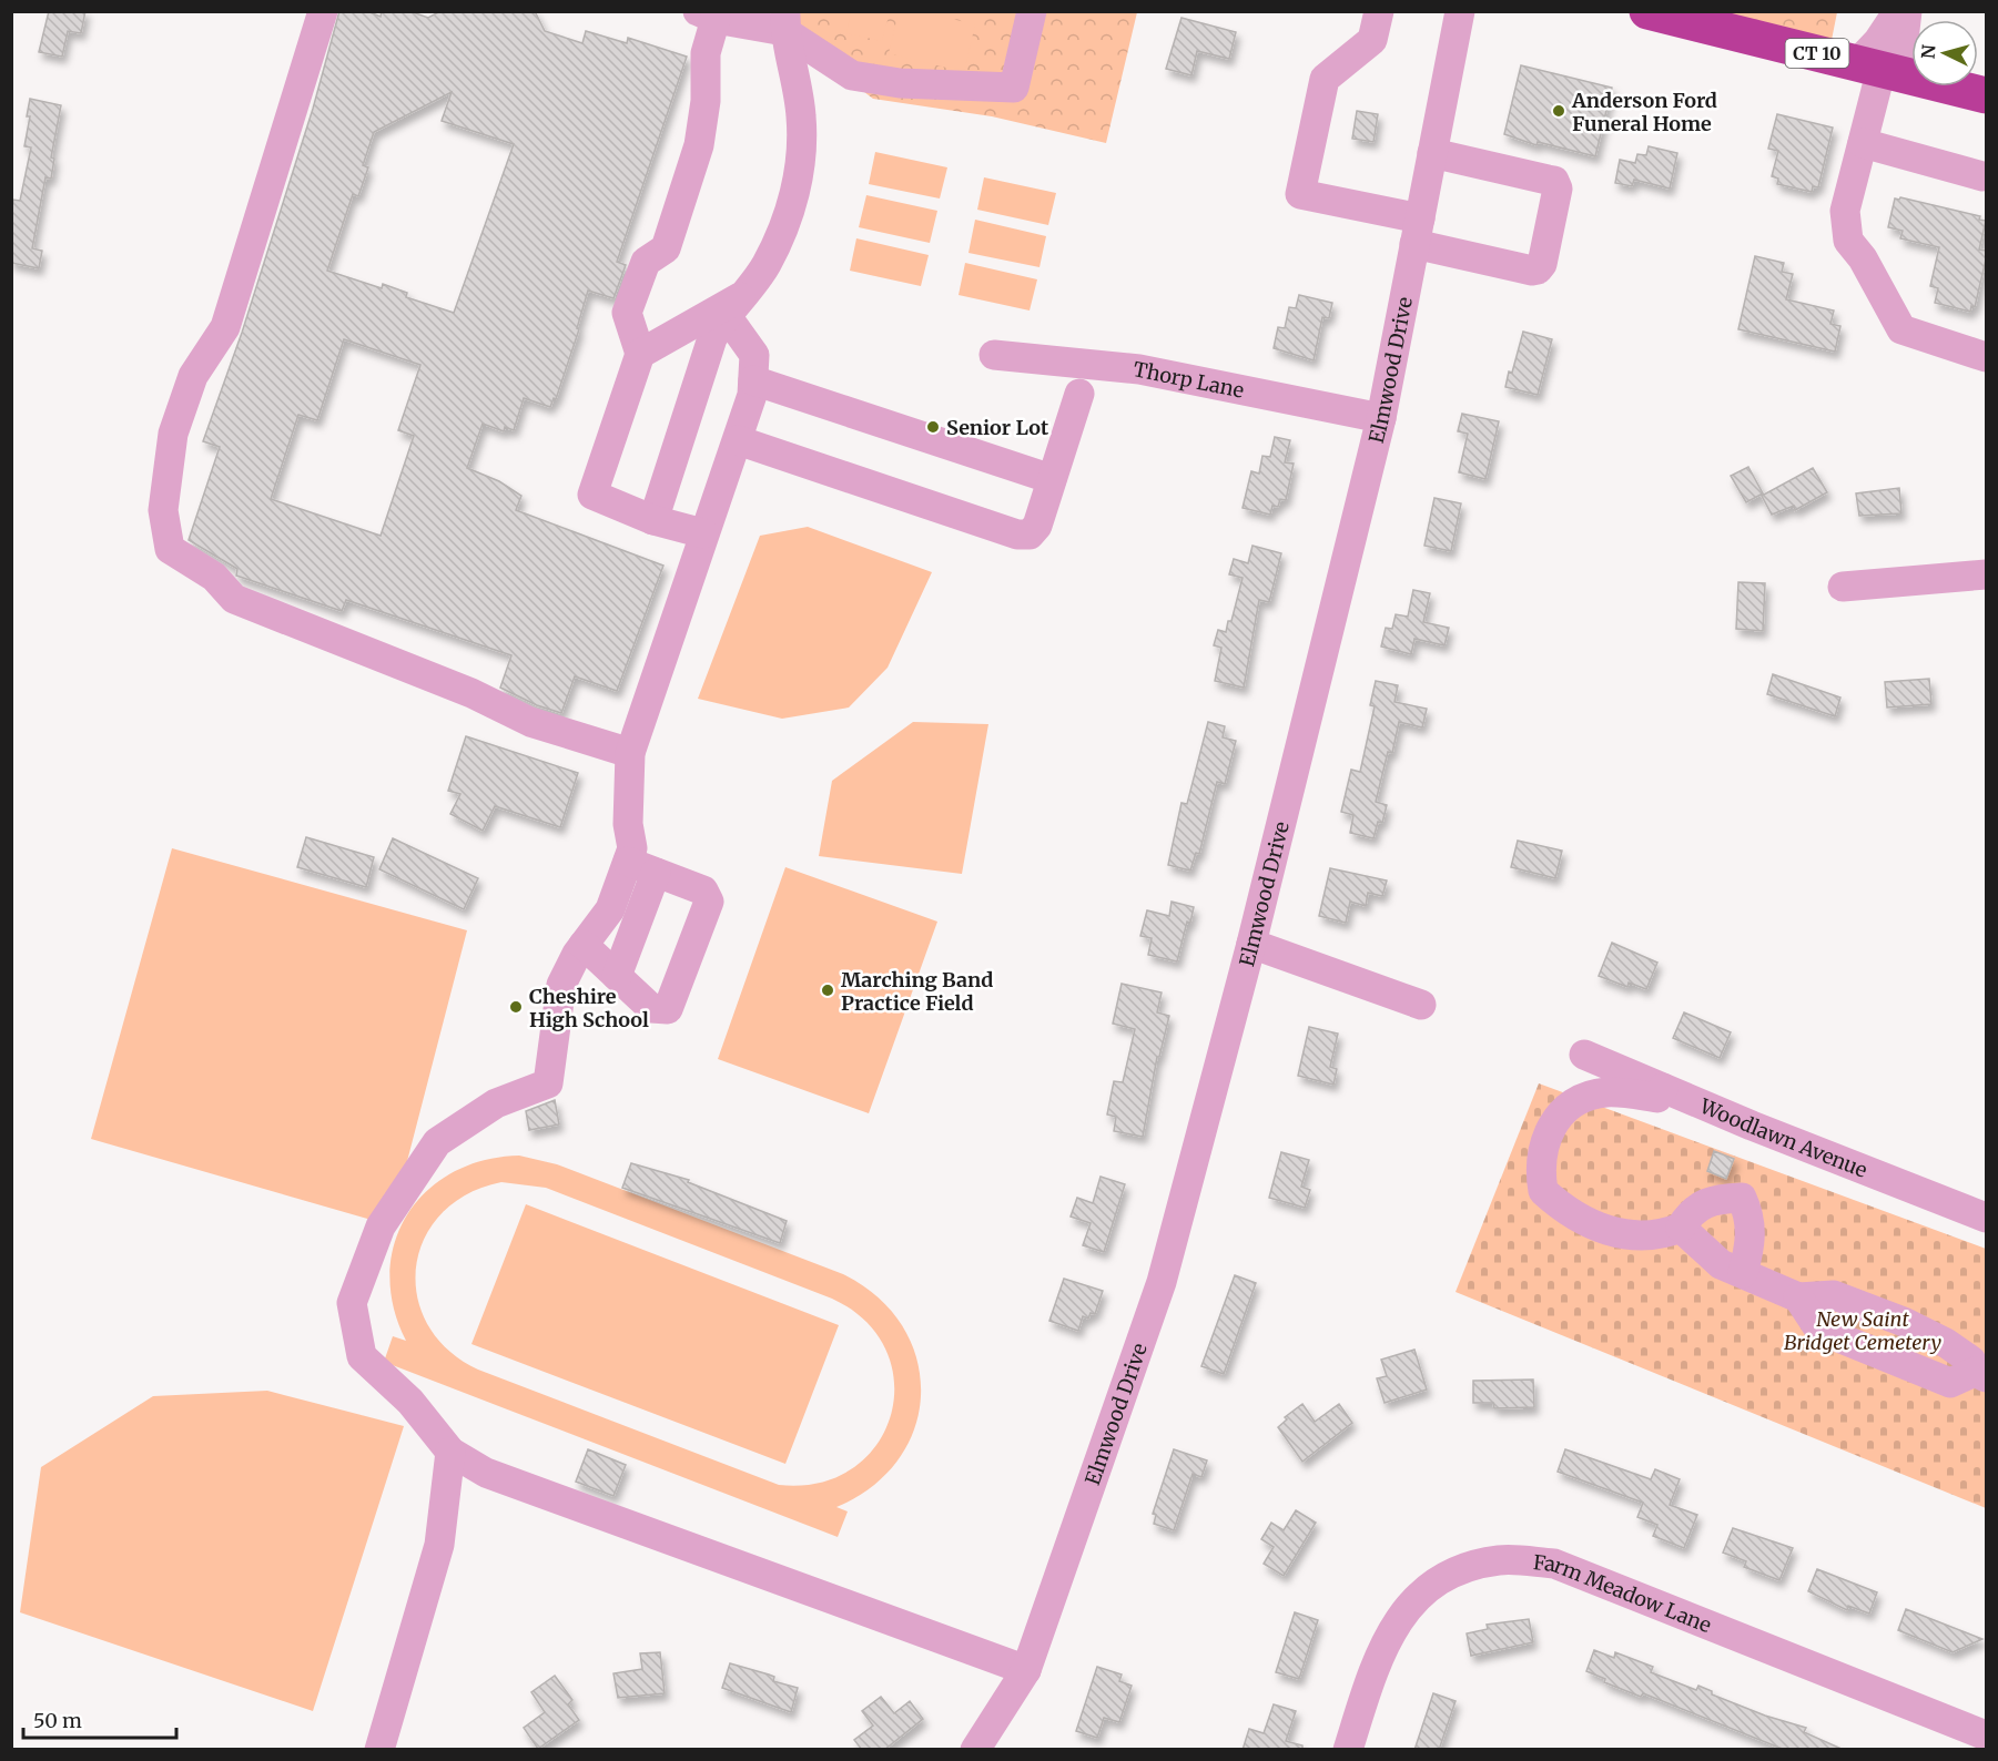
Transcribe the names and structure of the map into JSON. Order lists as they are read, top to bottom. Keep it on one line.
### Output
{"streets":{"highway":["CT 10"],"street":["Elmwood Drive","Thorp Lane","Woodlawn Avenue","Farm Meadow Lane"]},"crossings":[["Elmwood Drive","Thorp Lane"]],"parks":["New Saint Bridget Cemetery"],"places":["Anderson Ford Funeral Home","Senior Lot","Marching Band Practice Field","Cheshire High School"],"scale_bar":"50 m","north":"left"}
